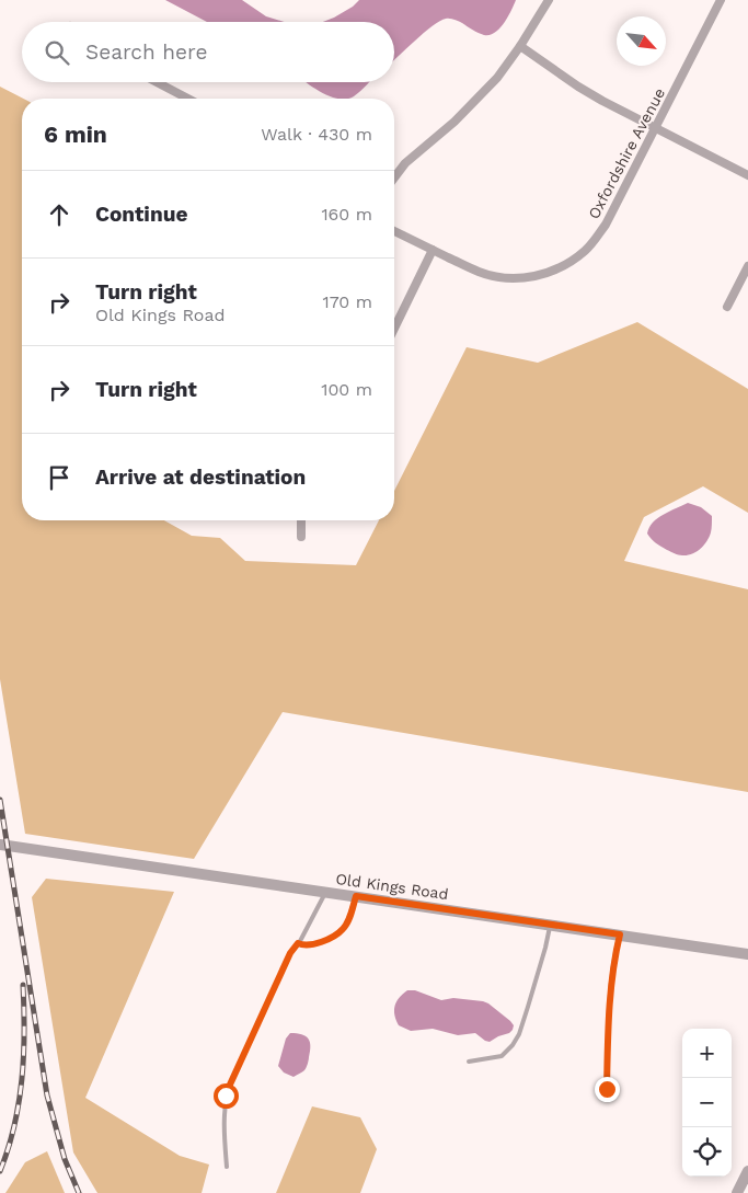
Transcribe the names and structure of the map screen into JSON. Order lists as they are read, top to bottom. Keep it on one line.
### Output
{"streets":{"street":["Oxfordshire Avenue","Old Kings Road"]},"north":"bottom right","page":{"search":"Search here","heading":["6 min","Walk · 430 m"],"list":[["Continue","160 m"],["Turn right","Old Kings Road","170 m"],["Turn right","100 m"],"Arrive at destination"],"map_buttons":["+","−"]}}
